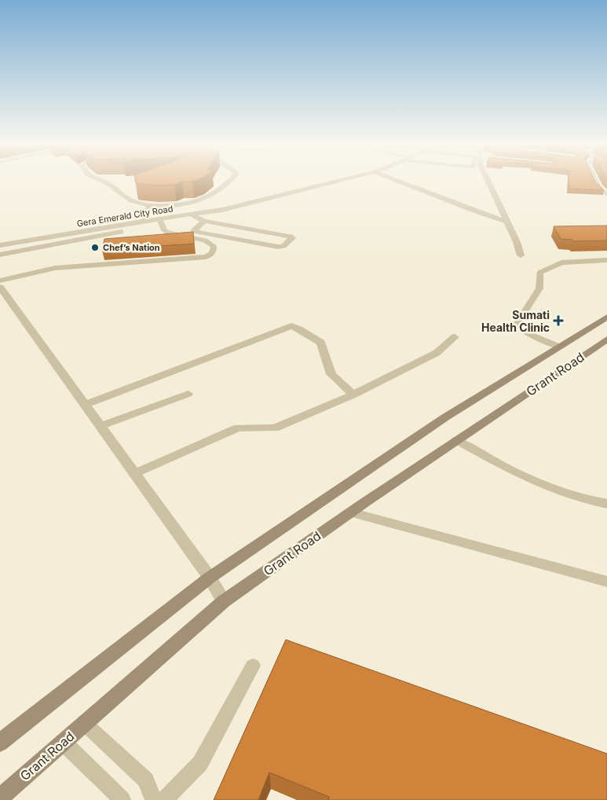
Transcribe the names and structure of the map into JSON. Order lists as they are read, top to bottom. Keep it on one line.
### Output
{"streets":{"main road":["Grant Road"],"street":["Gera Emerald City Road"]},"places":{"other":["Chef’s Nation"],"health":["Sumati Health Clinic"]}}
